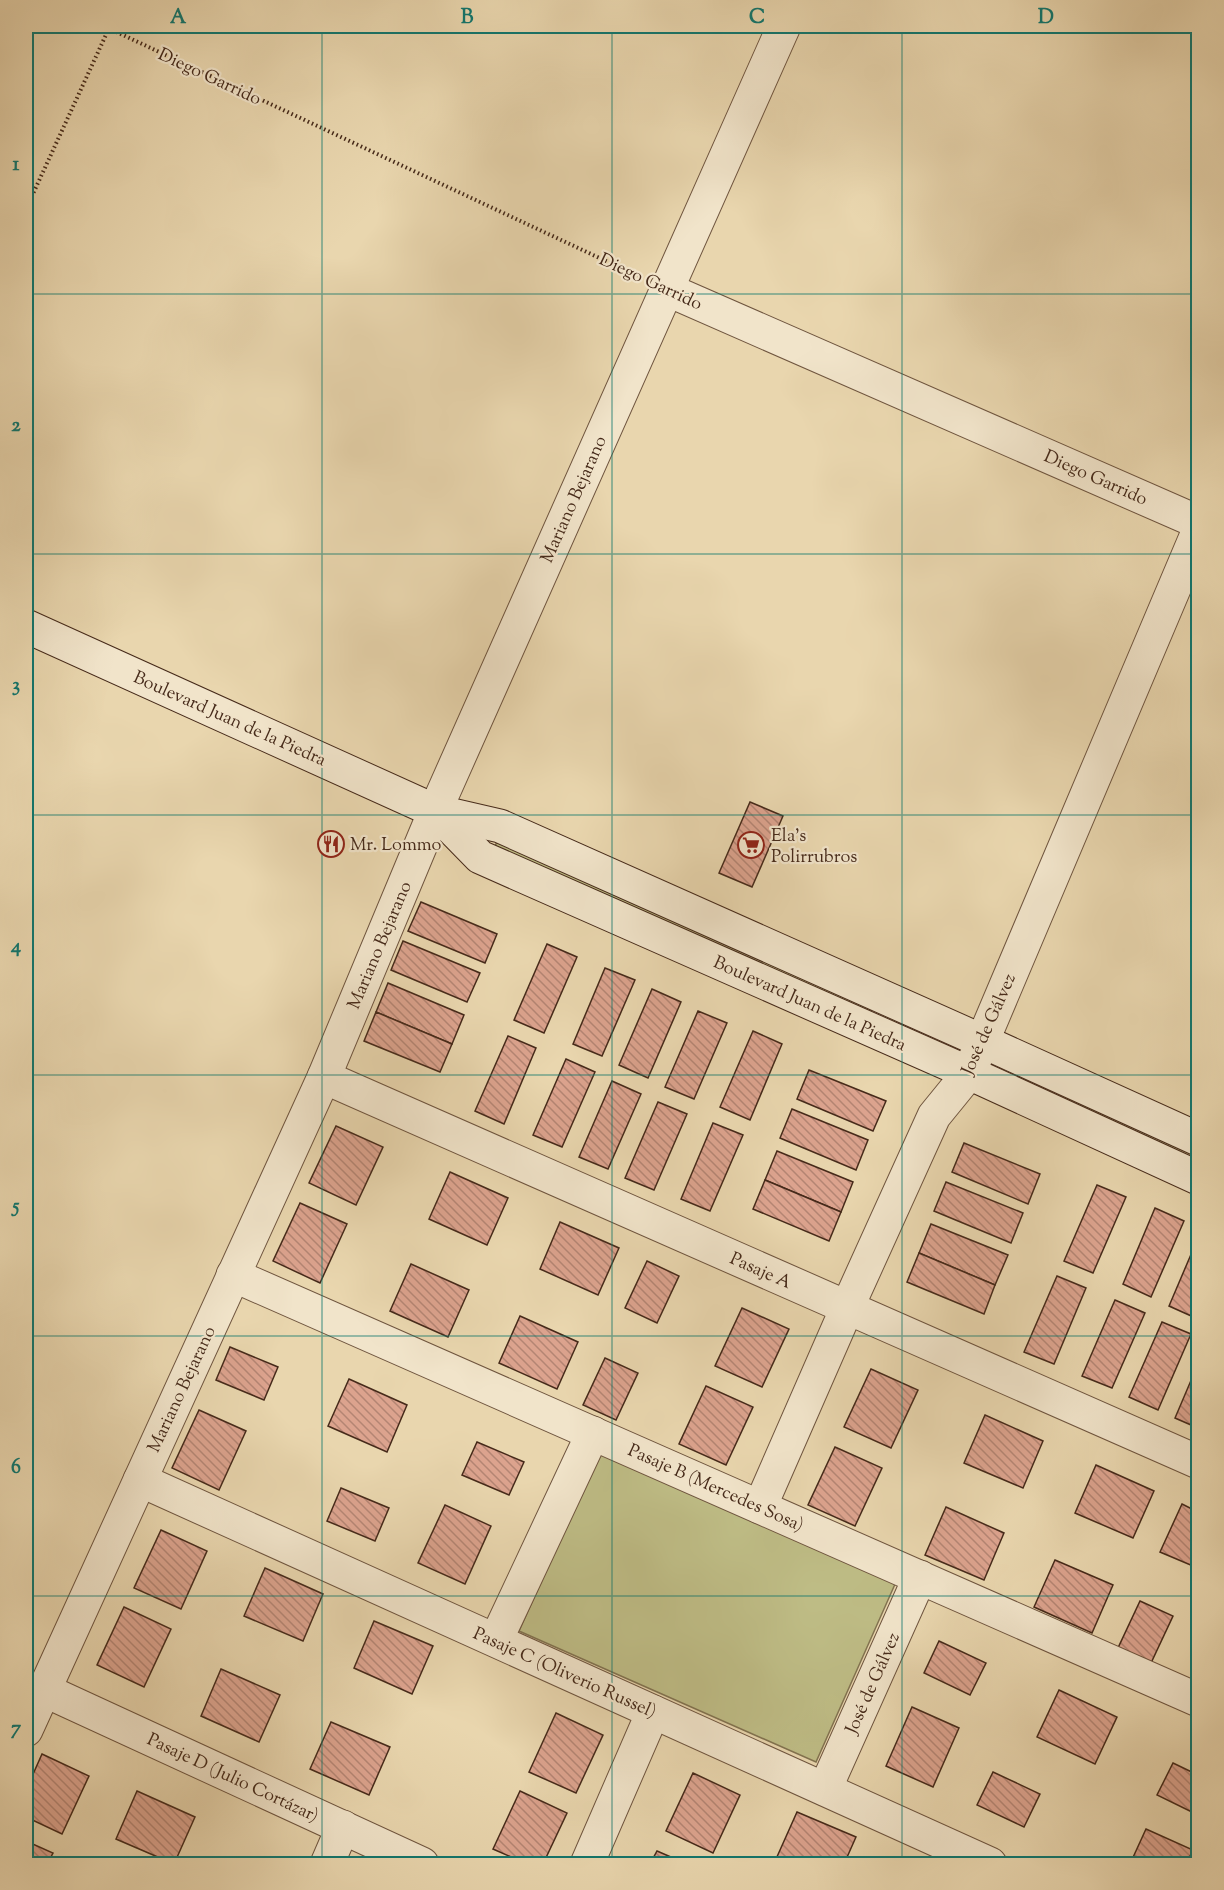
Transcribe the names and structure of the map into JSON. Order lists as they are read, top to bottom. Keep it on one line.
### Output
{"streets":{"street":["Diego Garrido","Mariano Bejarano","Boulevard Juan de la Piedra","José de Gálvez","Pasaje A","Pasaje B (Mercedes Sosa)","Pasaje C (Oliverio Russel)","Pasaje D (Julio Cortázar)"]},"crossings":[["Diego Garrido","Mariano Bejarano"],["Mariano Bejarano","Boulevard Juan de la Piedra"],["Mariano Bejarano","Pasaje A"],["Mariano Bejarano","Pasaje B (Mercedes Sosa)"],["Mariano Bejarano","Pasaje C (Oliverio Russel)"],["Mariano Bejarano","Pasaje D (Julio Cortázar)"],["Boulevard Juan de la Piedra","José de Gálvez"],["José de Gálvez","Pasaje A"],["José de Gálvez","Pasaje B (Mercedes Sosa)"],["José de Gálvez","Pasaje C (Oliverio Russel)"]],"places":{"restaurant":["Mr. Lommo"],"supermarket":["Ela's Polirrubros"]},"grid":{"columns":["A","B","C","D"],"rows":["1","2","3","4","5","6","7"]}}
